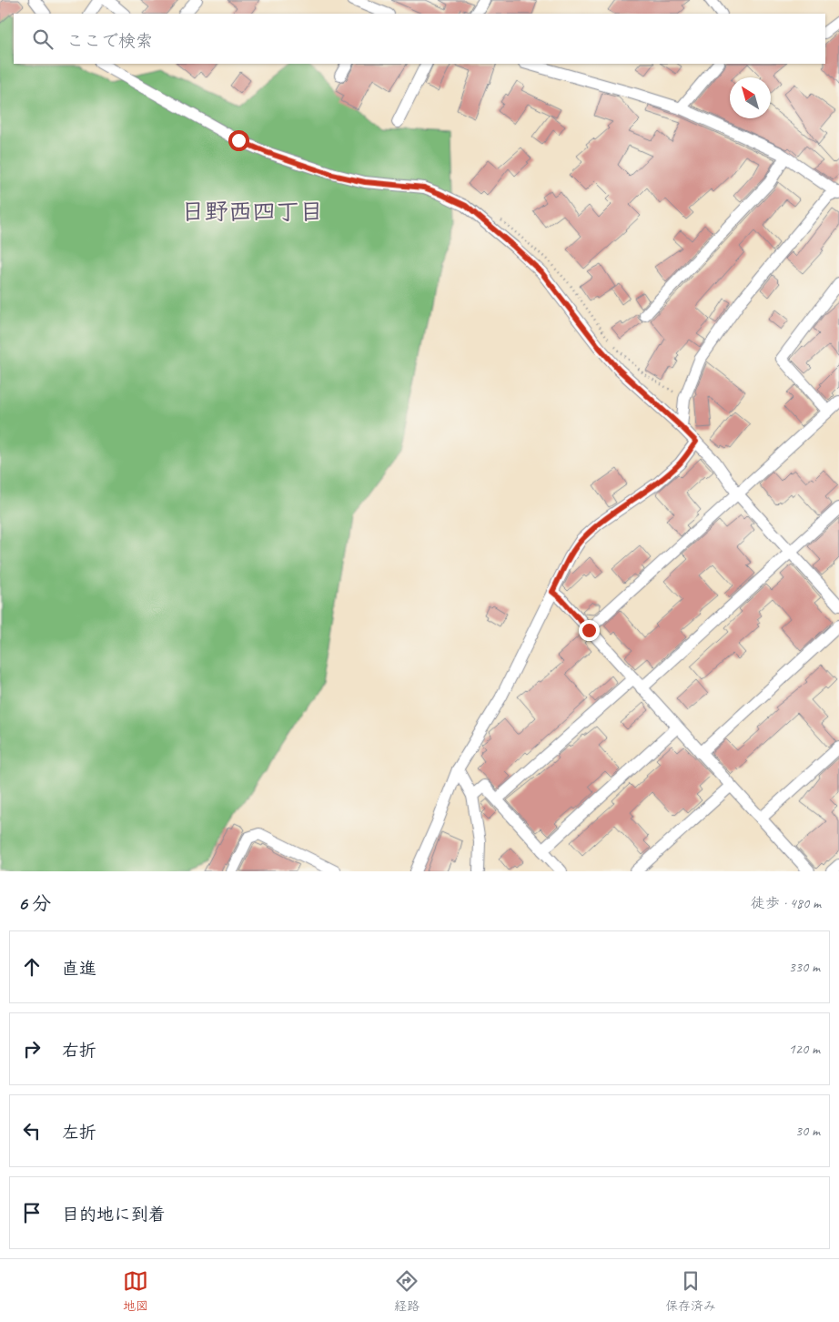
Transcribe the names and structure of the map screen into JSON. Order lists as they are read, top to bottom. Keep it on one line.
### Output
{"districts":["日野西四丁目"],"north":"top left","page":{"search":"ここで検索","heading":["6 分","徒歩 · 480 m"],"list":[["直進","330 m"],["右折","120 m"],["左折","30 m"],"目的地に到着"],"nav":["地図","経路","保存済み"]}}
